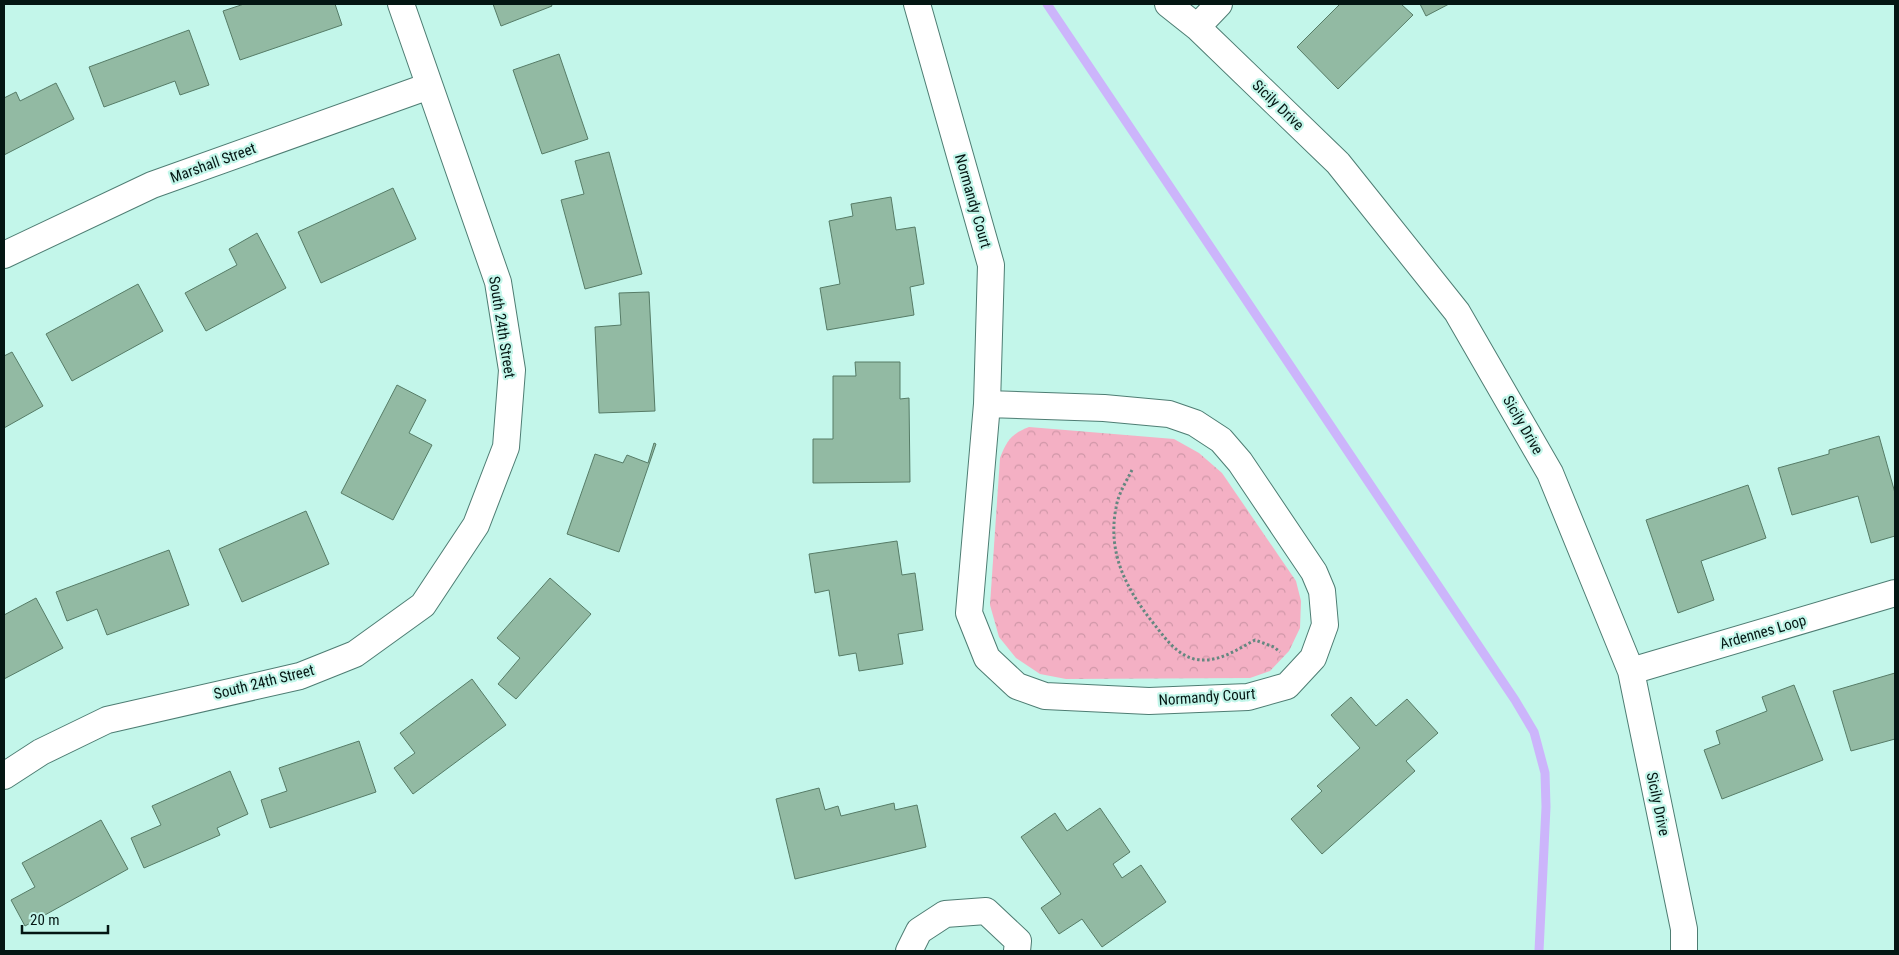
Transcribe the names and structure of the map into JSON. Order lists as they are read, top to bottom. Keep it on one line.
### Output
{"streets":{"street":["Sicily Drive","Marshall Street","Normandy Court","South 24th Street","Ardennes Loop"]},"crossings":[["Sicily Drive","Ardennes Loop"],["Marshall Street","South 24th Street"]],"scale_bar":"20 m"}
